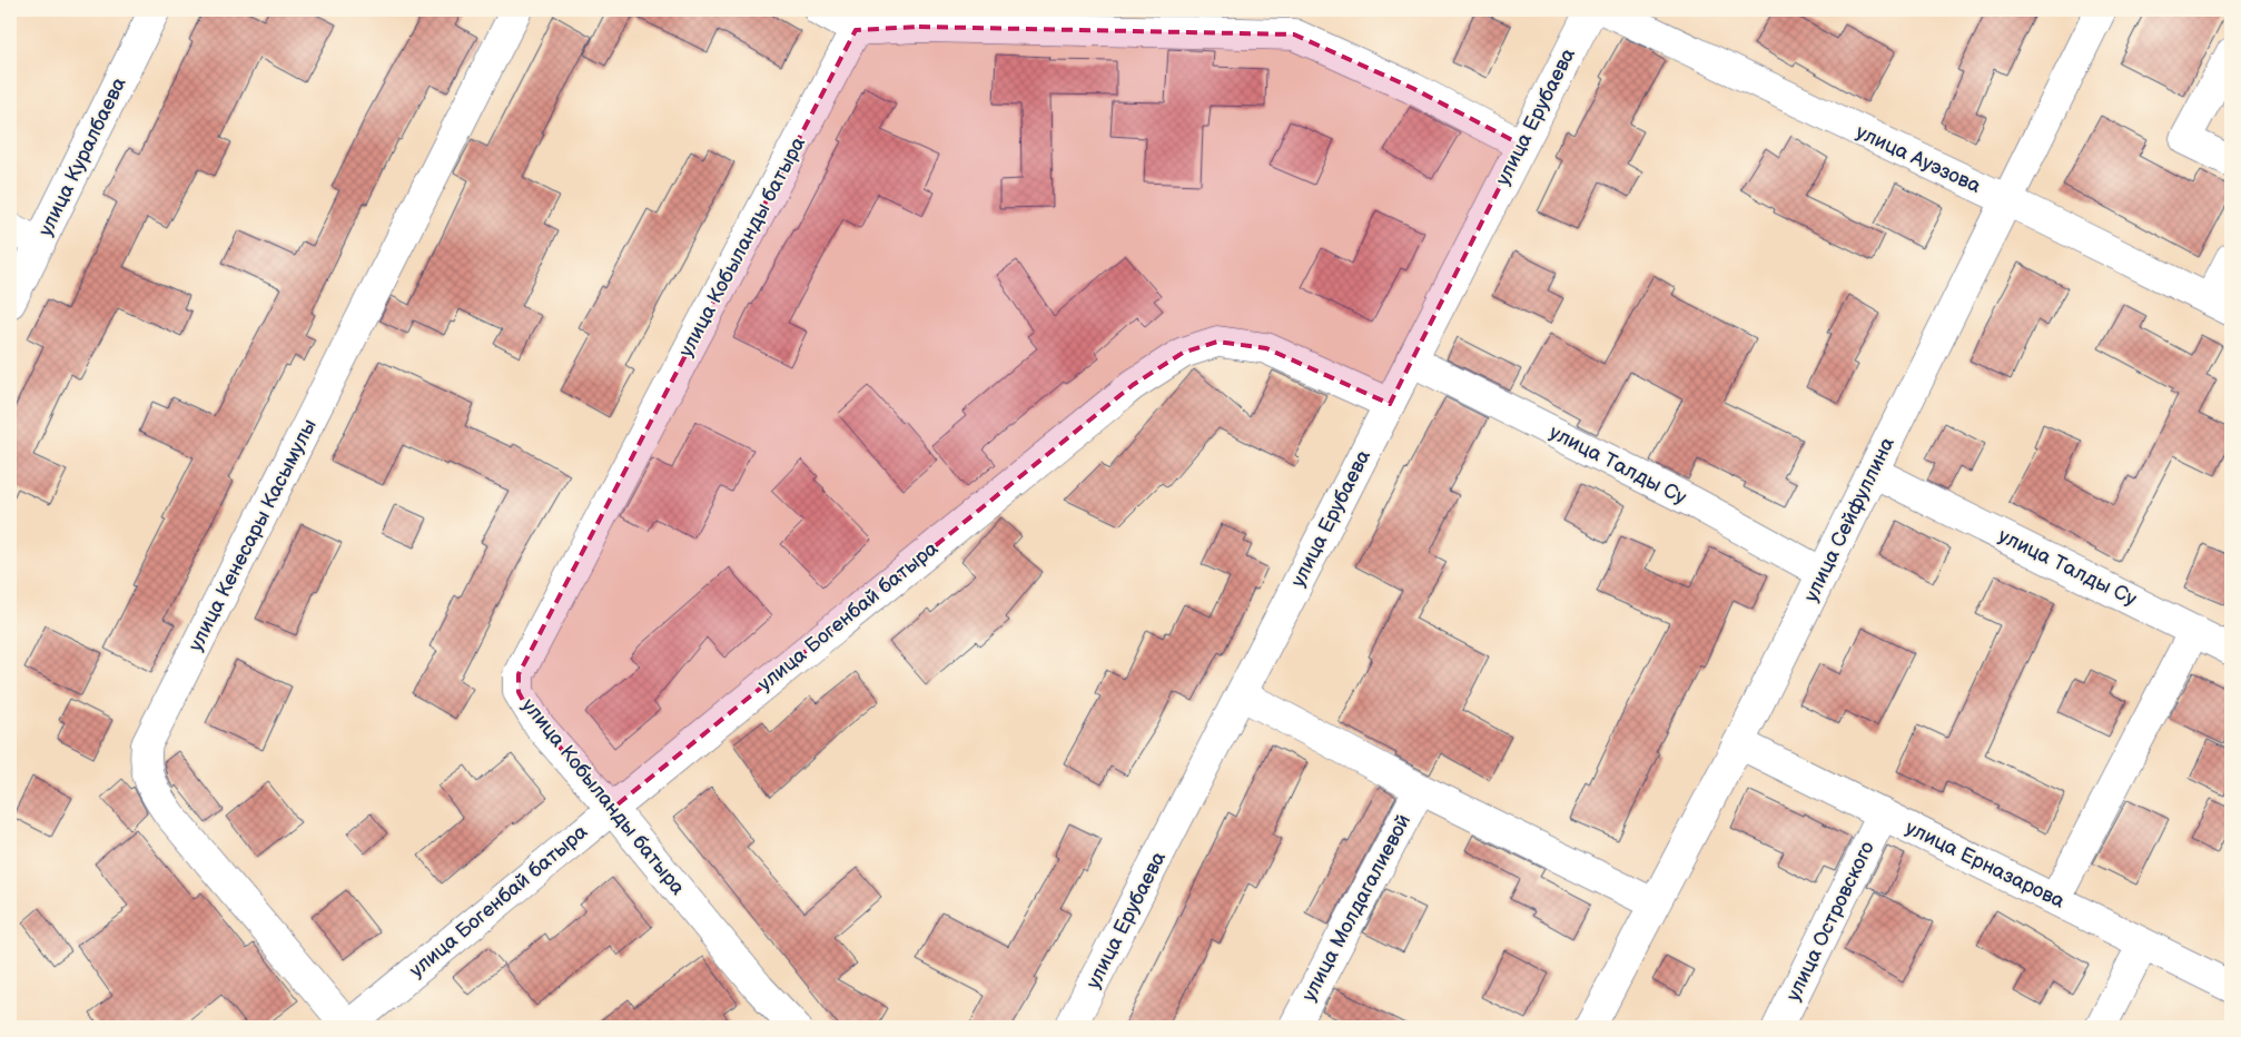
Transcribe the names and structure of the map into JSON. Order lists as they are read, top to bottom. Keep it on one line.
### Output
{"streets":{"street":["улица Ерубаева","улица Куралбаева","улица Ауэзова","улица Кобыланды батыра","улица Талды Су","улица Сейфуллина","улица Кенесары Касымулы","улица Богенбай батыра","улица Ерназарова","улица Молдагалиевой","улица Островского"]},"crossings":[["улица Ерубаева","улица Талды Су"],["улица Ерубаева","улица Богенбай батыра"],["улица Ауэзова","улица Сейфуллина"],["улица Кобыланды батыра","улица Богенбай батыра"],["улица Талды Су","улица Сейфуллина"],["улица Сейфуллина","улица Ерназарова"],["улица Кенесары Касымулы","улица Богенбай батыра"],["улица Ерназарова","улица Островского"]]}
